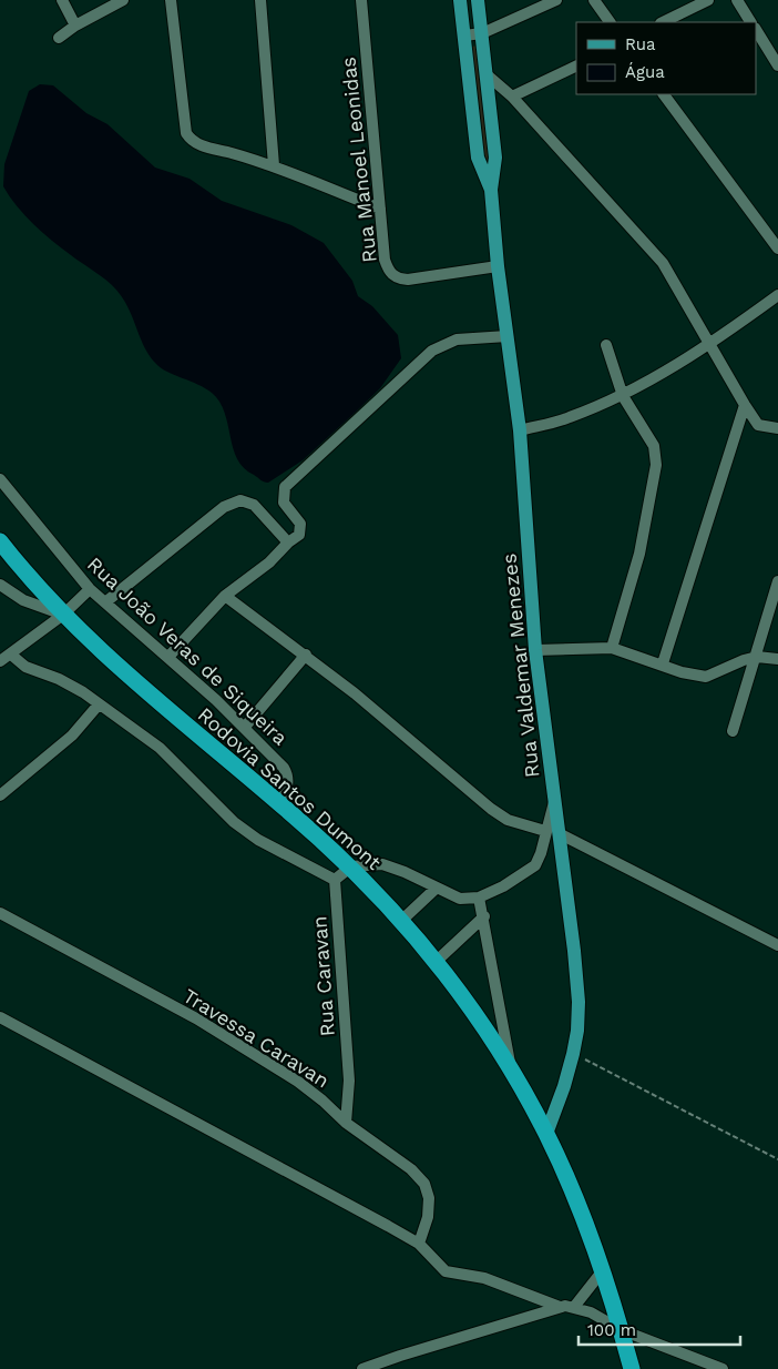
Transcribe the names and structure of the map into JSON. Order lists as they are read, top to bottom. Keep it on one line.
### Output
{"streets":{"highway":["Rodovia Santos Dumont"],"main road":["Rua Valdemar Menezes"],"street":["Rua Manoel Leonidas","Rua João Veras de Siqueira","Rua Caravan","Travessa Caravan"]},"crossings":[["Rua Manoel Leonidas","Rua Valdemar Menezes"],["Rua João Veras de Siqueira","Rodovia Santos Dumont"],["Rua Valdemar Menezes","Rodovia Santos Dumont"],["Rua Caravan","Travessa Caravan"]],"legend":["Rua","Água"],"scale_bar":"100 m"}
